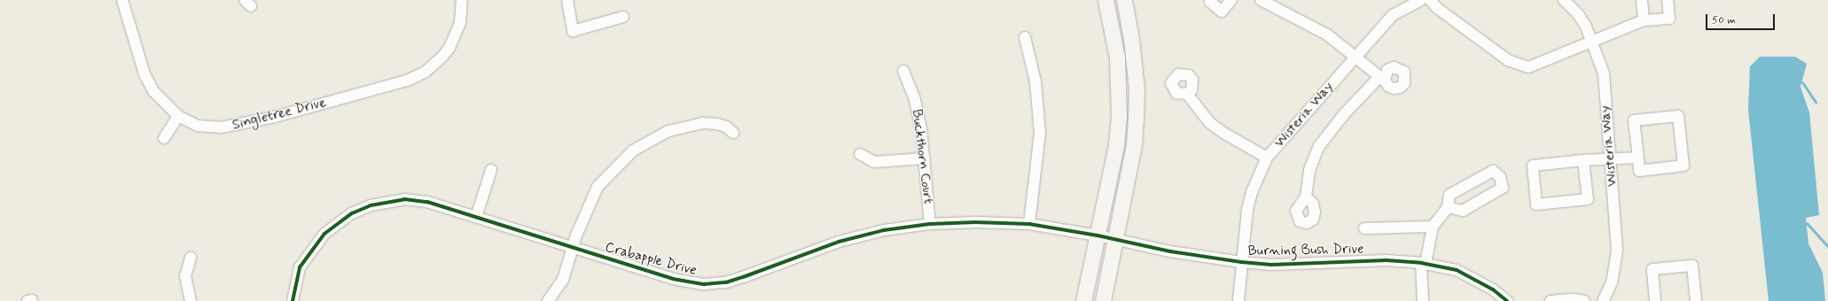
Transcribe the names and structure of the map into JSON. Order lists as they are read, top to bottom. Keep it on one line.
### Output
{"streets":{"street":["Singletree Drive","Wisteria Way","Buckthorn Court","Burning Bush Drive","Crabapple Drive"]},"crossings":[["Wisteria Way","Burning Bush Drive"],["Buckthorn Court","Crabapple Drive"],["Burning Bush Drive","Crabapple Drive"]],"scale_bar":"50 m"}
